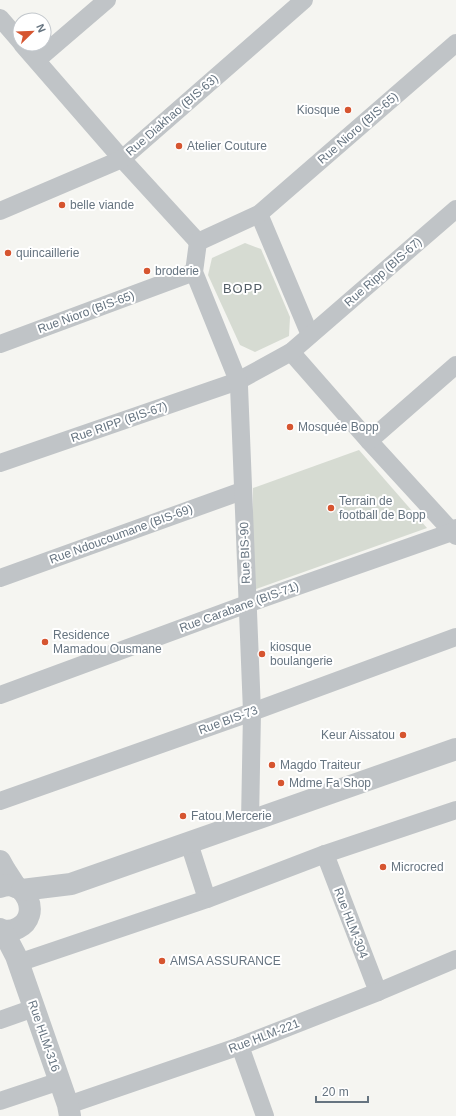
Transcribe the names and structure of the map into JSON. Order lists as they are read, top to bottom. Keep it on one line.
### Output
{"streets":{"street":["Rue Diakhao (BIS-63)","Rue Nioro (BIS-65)","Rue Ripp (BIS-67)","Rue RIPP (BIS-67)","Rue Ndoucoumane (BIS-69)","Rue BIS-90","Rue Carabane (BIS-71)","Rue BIS-73","Rue HLM-304","Rue HLM-316","Rue HLM-221"]},"crossings":[["Rue Nioro (BIS-65)","Rue BIS-90"],["Rue Ripp (BIS-67)","Rue RIPP (BIS-67)"],["Rue RIPP (BIS-67)","Rue BIS-90"],["Rue Ndoucoumane (BIS-69)","Rue BIS-90"],["Rue BIS-90","Rue Carabane (BIS-71)"],["Rue BIS-90","Rue BIS-73"],["Rue HLM-304","Rue HLM-221"],["Rue HLM-316","Rue HLM-221"]],"districts":["BOPP"],"places":["Kiosque","Atelier Couture","belle viande","quincaillerie","broderie","Mosquée Bopp","Terrain de football de Bopp","Residence Mamadou Ousmane","kiosque boulangerie","Keur Aissatou","Magdo Traiteur","Mdme Fa Shop","Fatou Mercerie","Microcred","AMSA ASSURANCE"],"scale_bar":"20 m","north":"top right"}
